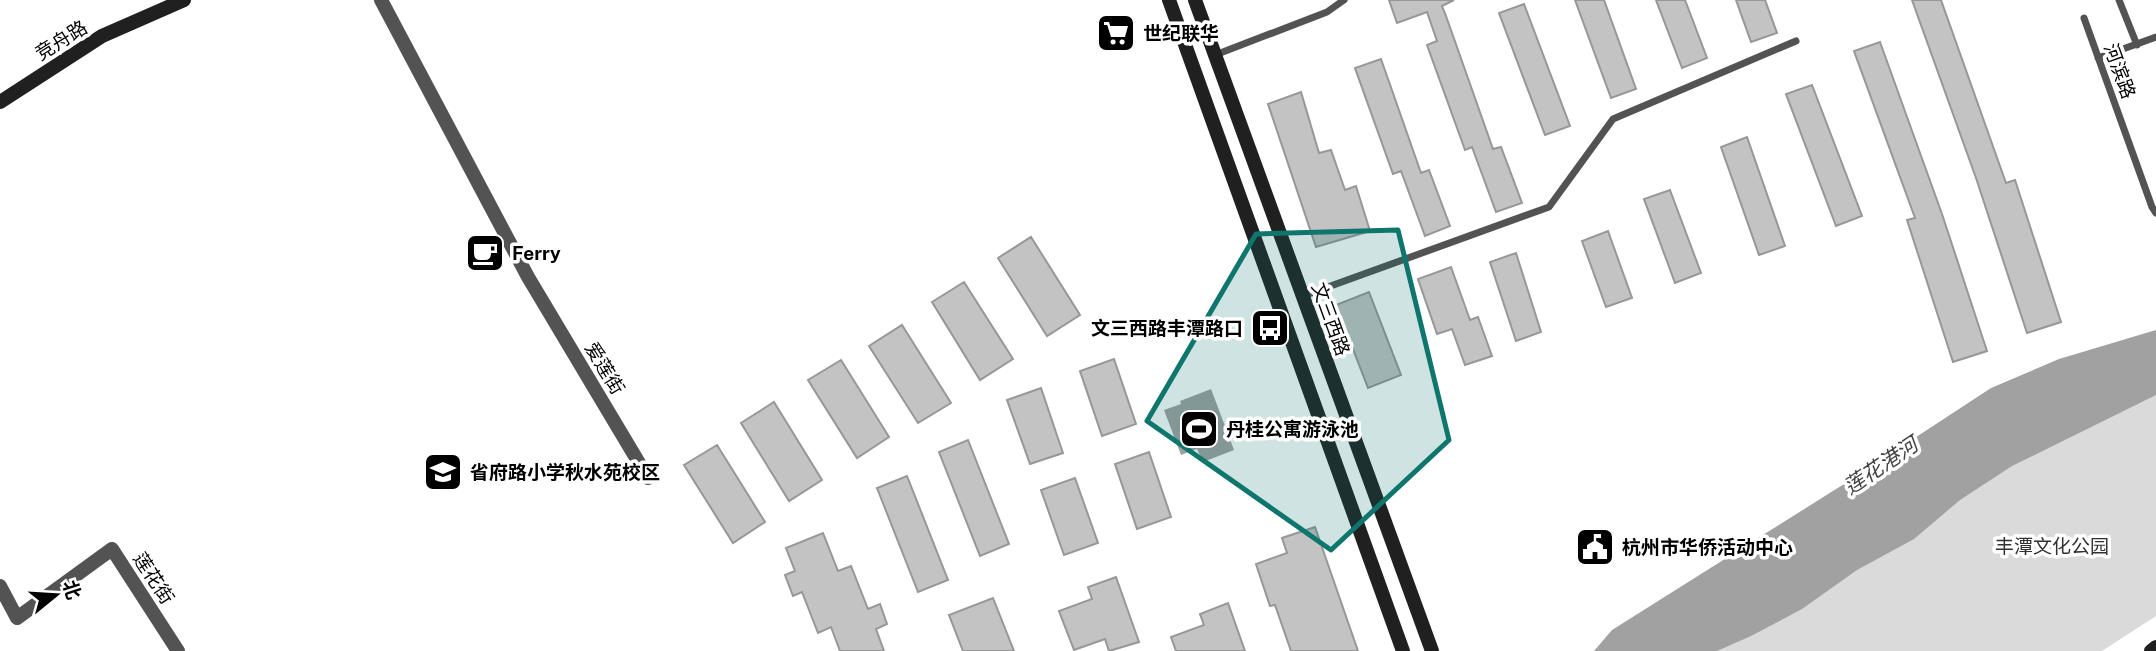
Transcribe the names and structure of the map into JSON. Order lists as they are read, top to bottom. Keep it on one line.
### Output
{"streets":{"main road":["竞舟路","文三西路"],"street":["爱莲街","莲花街"],"lane":["河滨路"]},"water":["莲花港河"],"parks":["丰潭文化公园"],"places":{"supermarket":["世纪联华"],"cafe":["Ferry"],"bus stop":["文三西路丰潭路口"],"sports":["丹桂公寓游泳池"],"school or university":["省府路小学秋水苑校区"],"public building":["杭州市华侨活动中心"]},"north":"right"}
